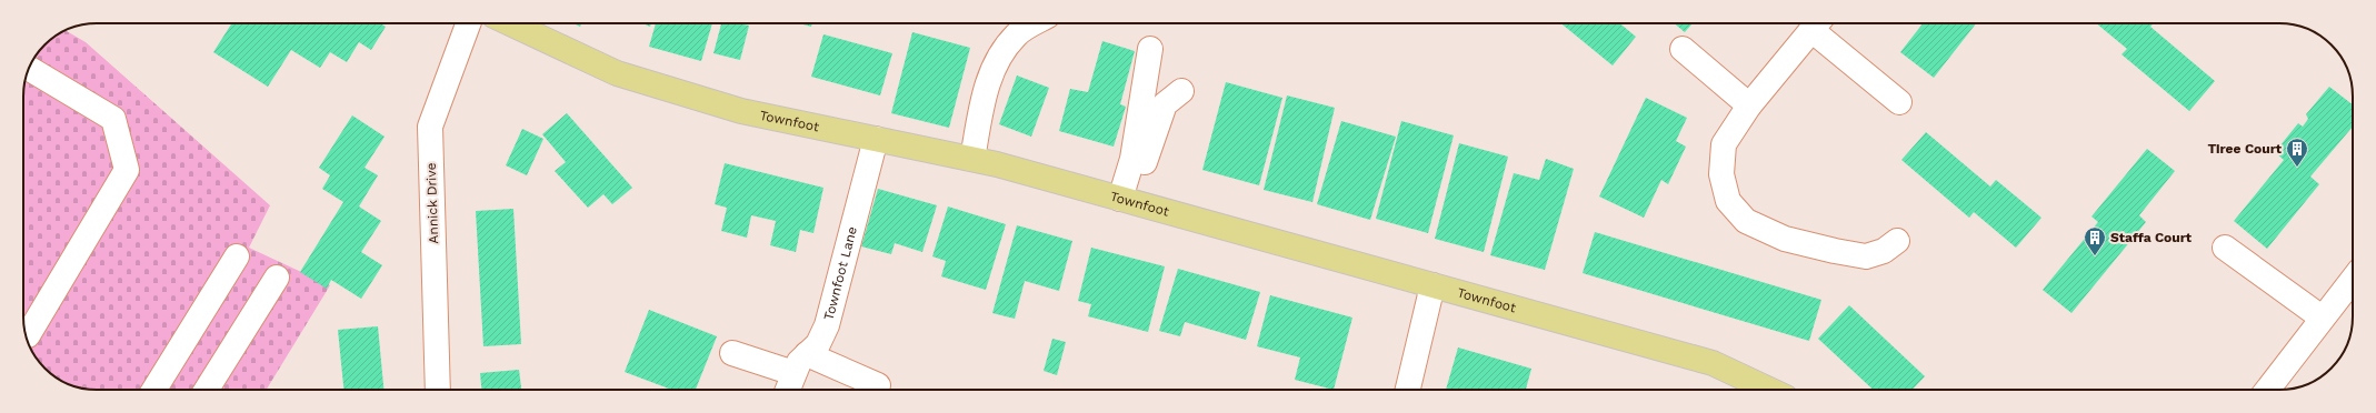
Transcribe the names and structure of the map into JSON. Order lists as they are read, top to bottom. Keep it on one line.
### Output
{"streets":{"main road":["Townfoot"],"street":["Annick Drive","Townfoot Lane"]},"crossings":[["Townfoot","Townfoot Lane"]],"places":{"building":["Tiree Court","Staffa Court"]}}
